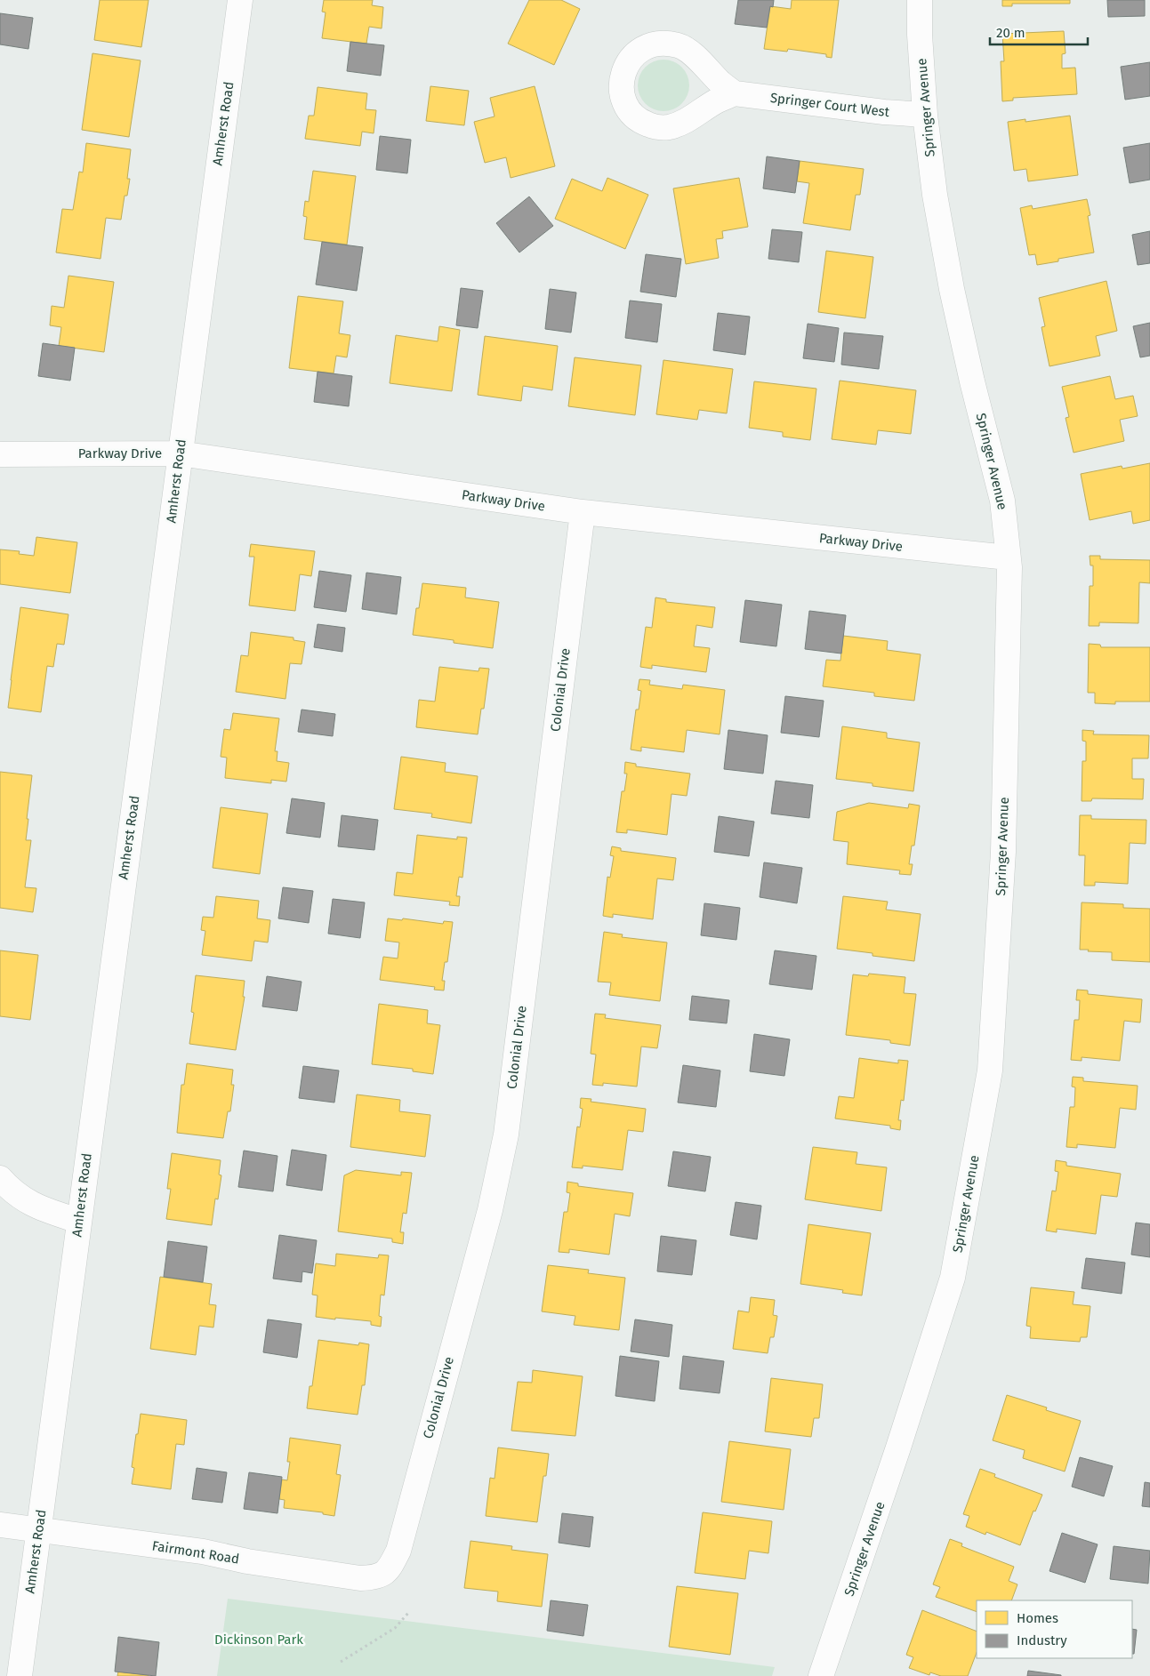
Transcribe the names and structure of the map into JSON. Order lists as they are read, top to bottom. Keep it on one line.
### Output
{"streets":{"street":["Springer Court West","Springer Avenue","Amherst Road","Parkway Drive","Colonial Drive","Fairmont Road"]},"crossings":[["Springer Court West","Springer Avenue"],["Springer Avenue","Parkway Drive"],["Amherst Road","Parkway Drive"],["Amherst Road","Fairmont Road"],["Parkway Drive","Colonial Drive"],["Colonial Drive","Fairmont Road"]],"parks":["Dickinson Park"],"legend":["Homes","Industry"],"scale_bar":"20 m"}
